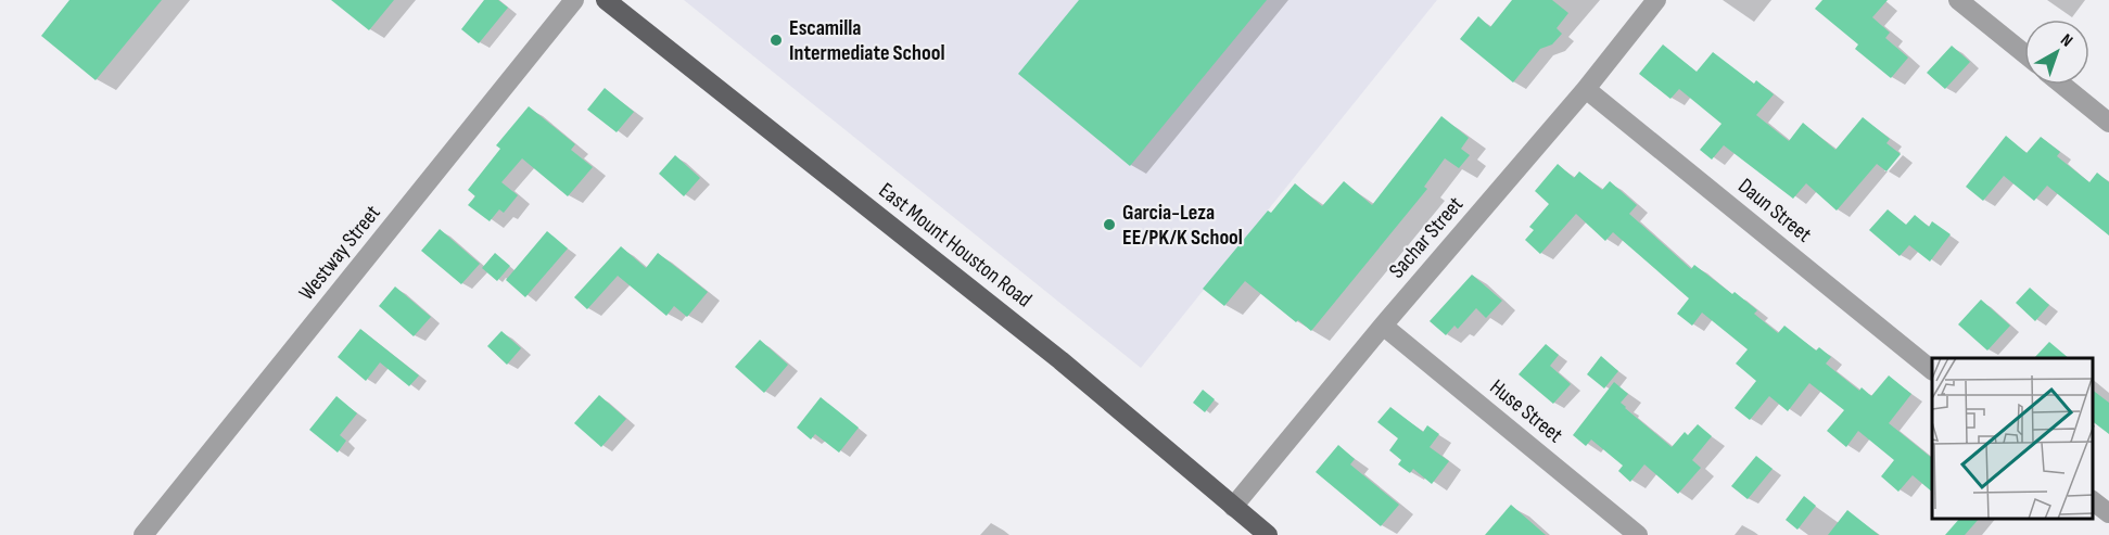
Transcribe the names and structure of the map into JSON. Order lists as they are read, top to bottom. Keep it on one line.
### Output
{"streets":{"main road":["East Mount Houston Road"],"street":["Daun Street","Sachar Street","Westway Street","Huse Street"]},"crossings":[["Daun Street","Sachar Street"],["Sachar Street","East Mount Houston Road"],["Sachar Street","Huse Street"]],"places":["Escamilla Intermediate School","Garcia-Leza EE/PK/K School"],"north":"top right"}
